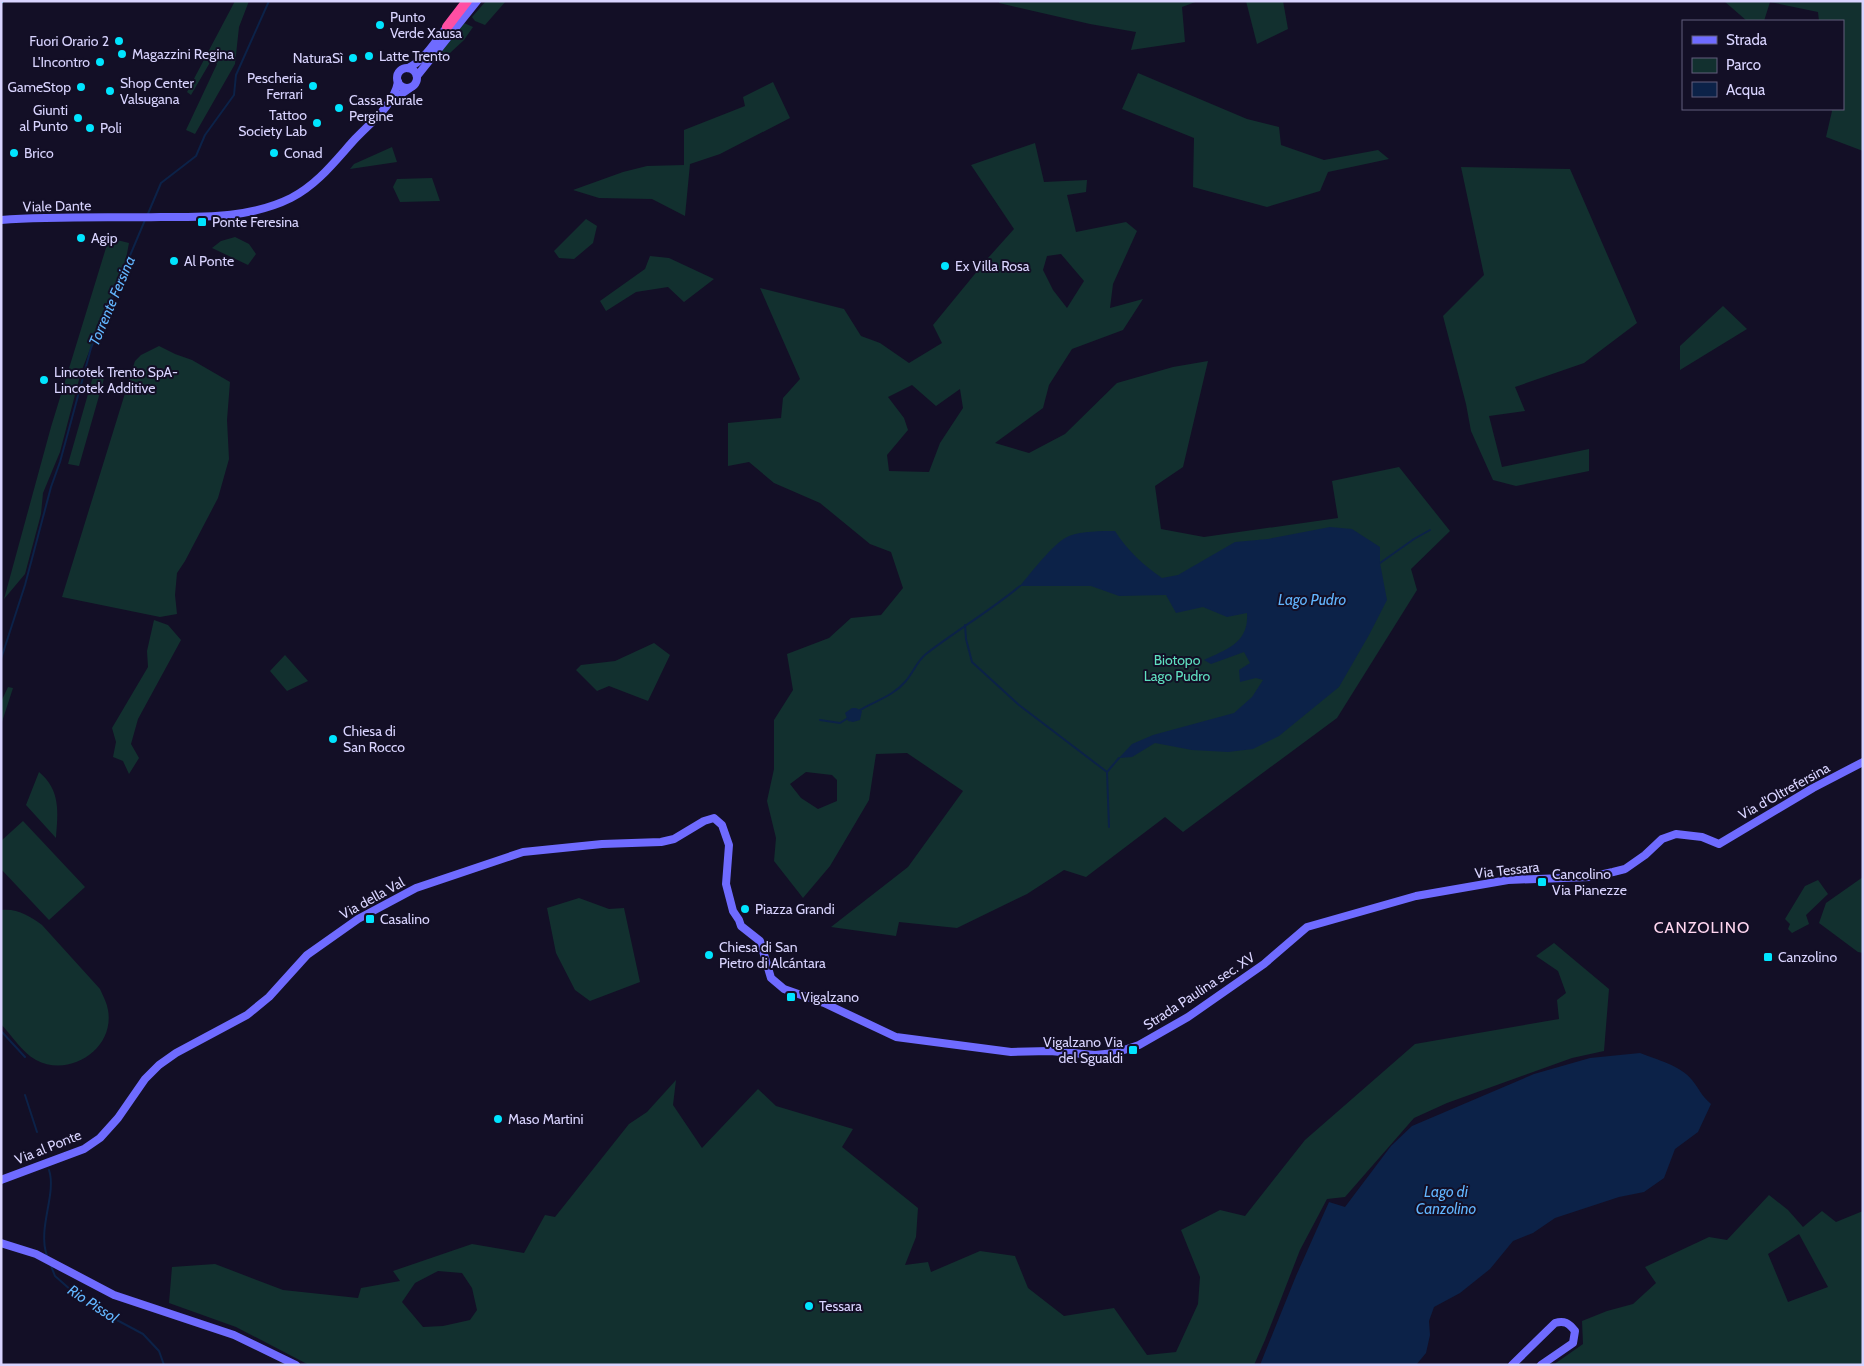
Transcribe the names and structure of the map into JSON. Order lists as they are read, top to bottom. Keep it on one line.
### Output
{"streets":{"street":["Viale Dante","Via d'Oltrefersina","Via Tessara","Via della Val","Strada Paulina sec. XV","Via al Ponte"]},"crossings":[["Via d'Oltrefersina","Via Tessara"],["Via Tessara","Strada Paulina sec. XV"],["Via della Val","Strada Paulina sec. XV"],["Via della Val","Via al Ponte"]],"districts":["CANZOLINO"],"water":["Torrente Fersina","Lago Pudro","Lago di Canzolino","Rio Pissol"],"parks":["Biotopo Lago Pudro"],"places":{"other":["Punto Verde Xausa","Fuori Orario 2","Magazzini Regina","Latte Trento","NaturaSì","L'Incontro","Pescheria Ferrari","GameStop","Shop Center Valsugana","Cassa Rurale Pergine","Giunti al Punto","Tattoo Society Lab","Poli","Brico","Conad","Agip","Al Ponte","Ex Villa Rosa","Lincotek Trento SpA- Lincotek Additive","Chiesa di San Rocco","Piazza Grandi","Chiesa di San Pietro di Alcántara","Maso Martini","Tessara"],"transit":["Ponte Feresina","Cancolino Via Pianezze","Casalino","Canzolino","Vigalzano","Vigalzano Via del Sgualdi"]},"legend":["Strada","Parco","Acqua"]}
